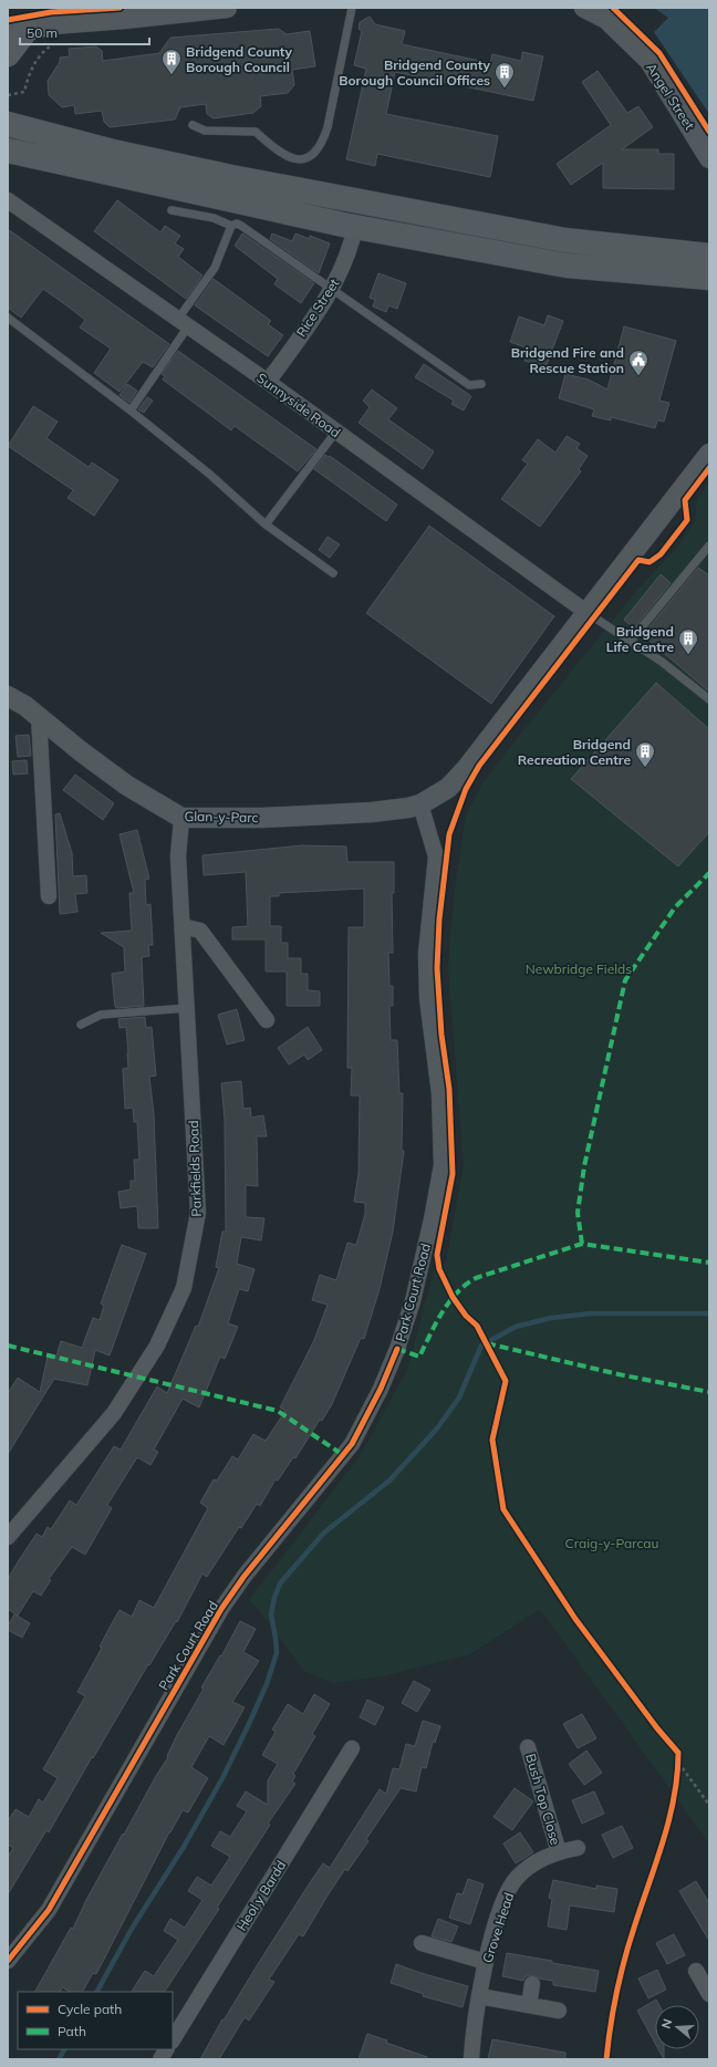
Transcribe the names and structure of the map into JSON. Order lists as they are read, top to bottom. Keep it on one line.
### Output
{"streets":{"street":["Angel Street","Rice Street","Sunnyside Road","Glan-y-Parc","Parkfields Road","Park Court Road","Bush Top Close","Heol y Bardd","Grove Head"]},"crossings":[["Rice Street","Sunnyside Road"],["Glan-y-Parc","Parkfields Road"],["Glan-y-Parc","Park Court Road"],["Bush Top Close","Grove Head"]],"parks":["Newbridge Fields","Craig-y-Parcau"],"places":{"building":["Bridgend County Borough Council","Bridgend County Borough Council Offices","Bridgend Life Centre","Bridgend Recreation Centre"],"public building":["Bridgend Fire and Rescue Station"]},"legend":["Cycle path","Path"],"scale_bar":"50 m","north":"left"}
